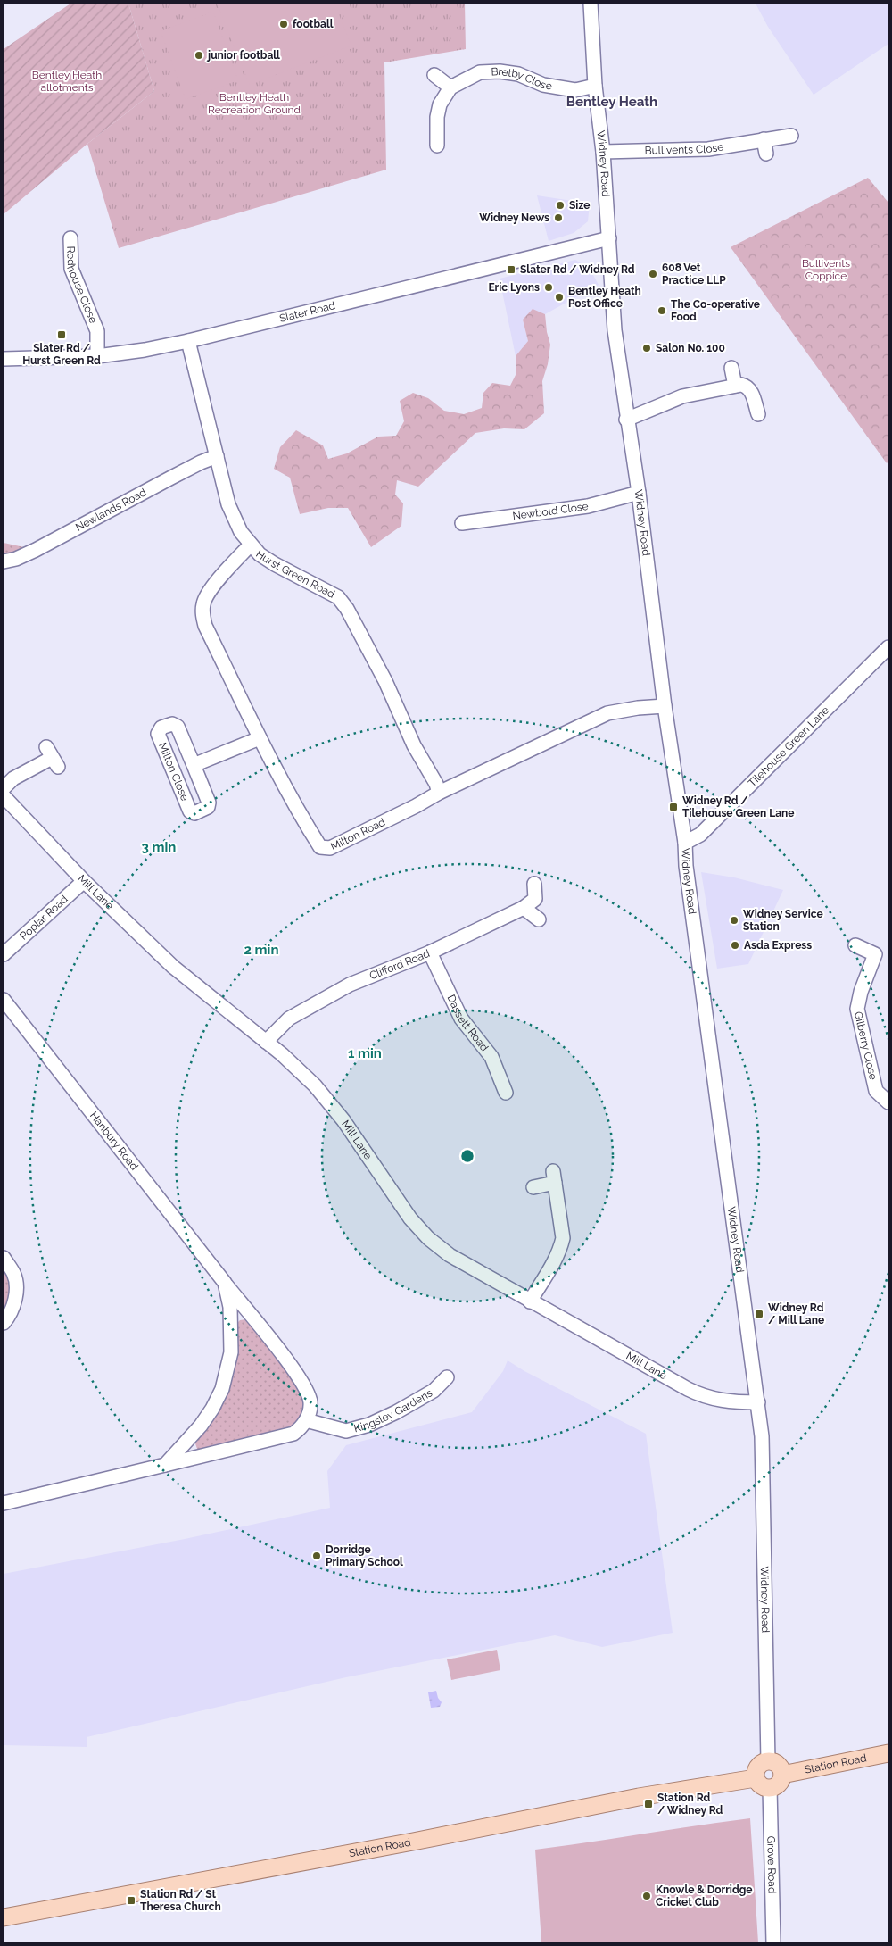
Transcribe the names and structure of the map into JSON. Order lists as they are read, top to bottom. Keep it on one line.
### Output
{"streets":{"main road":["Station Road"],"street":["Bretby Close","Bullivents Close","Widney Road","Redhouse Close","Slater Road","Newlands Road","Newbold Close","Hurst Green Road","Tilehouse Green Lane","Milton Close","Milton Road","Mill Lane","Poplar Road","Clifford Road","Dassett Road","Gilberry Close","Hanbury Road","Kingsley Gardens","Grove Road"]},"crossings":[["Bretby Close","Widney Road"],["Bullivents Close","Widney Road"],["Widney Road","Slater Road"],["Widney Road","Newbold Close"],["Widney Road","Tilehouse Green Lane"],["Widney Road","Milton Road"],["Widney Road","Mill Lane"],["Widney Road","Station Road"],["Widney Road","Grove Road"],["Redhouse Close","Slater Road"],["Slater Road","Hurst Green Road"],["Newlands Road","Hurst Green Road"],["Hurst Green Road","Milton Road"],["Milton Close","Milton Road"],["Mill Lane","Poplar Road"],["Mill Lane","Clifford Road"],["Clifford Road","Dassett Road"],["Hanbury Road","Kingsley Gardens"],["Station Road","Grove Road"]],"districts":["Bentley Heath"],"parks":["Bentley Heath allotments","Bentley Heath Recreation Ground","Bullivents Coppice"],"places":{"other":["football","junior football","Size","Widney News","608 Vet Practice LLP","Eric Lyons","Bentley Heath Post Office","The Co-operative Food","Salon No. 100","Widney Service Station","Asda Express","Dorridge Primary School","Knowle & Dorridge Cricket Club"],"transit":["Slater Rd / Widney Rd","Slater Rd / Hurst Green Rd","Widney Rd / Tilehouse Green Lane","Widney Rd / Mill Lane","Station Rd / Widney Rd","Station Rd / St Theresa Church"]},"rings":["3 min","2 min","1 min"]}
